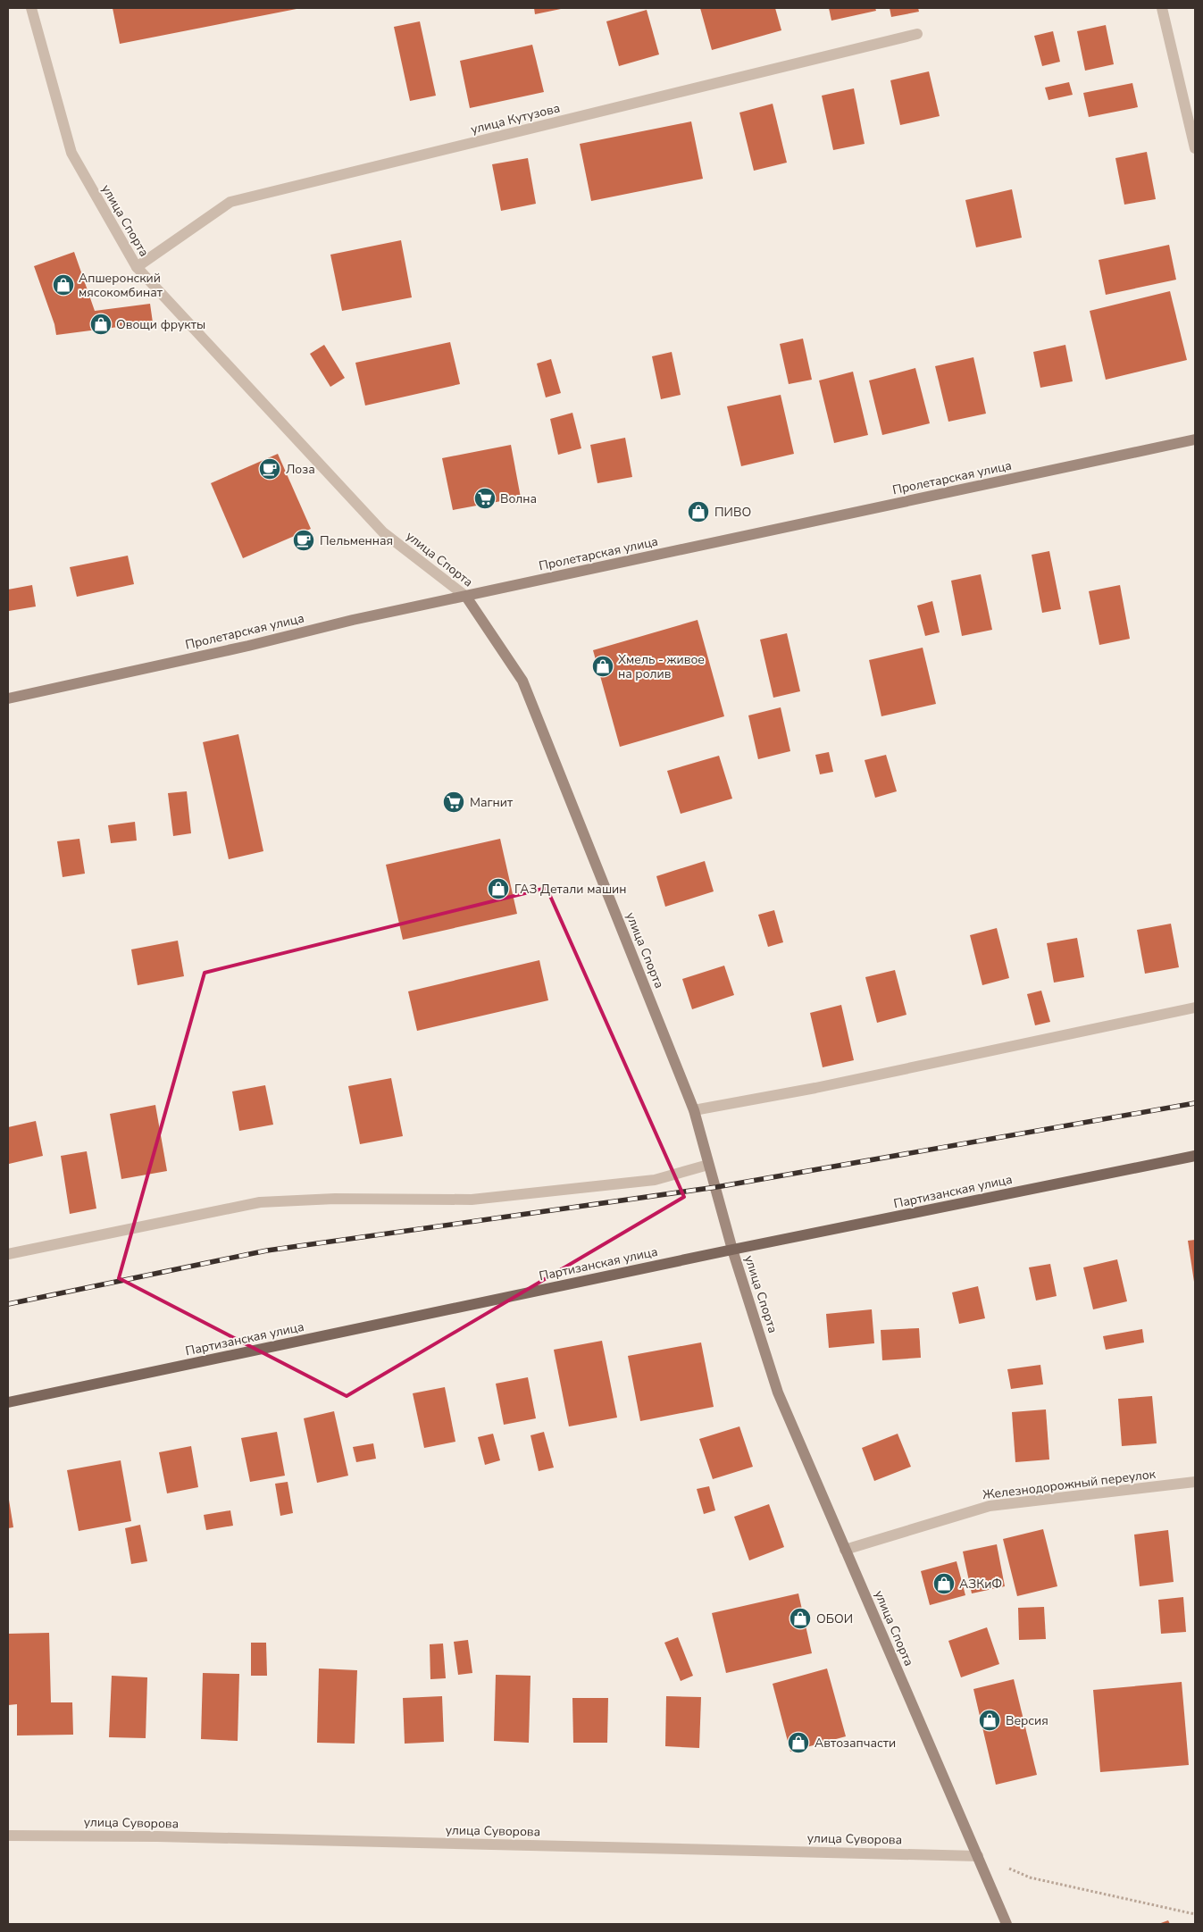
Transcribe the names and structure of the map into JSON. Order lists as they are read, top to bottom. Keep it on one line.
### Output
{"streets":{"main road":["Партизанская улица"],"street":["улица Кутузова","улица Спорта","Пролетарская улица","Железнодорожный переулок","улица Суворова"]},"crossings":[["улица Кутузова","улица Спорта"],["улица Спорта","Пролетарская улица"],["улица Спорта","Партизанская улица"],["улица Спорта","Железнодорожный переулок"],["улица Спорта","улица Суворова"]],"places":{"shop":["Апшеронский мясокомбинат","Овощи фрукты","ПИВО","Хмель - живое на ролив","ГАЗ Детали машин","АЗКиФ","ОБОИ","Версия","Автозапчасти"],"cafe":["Лоза","Пельменная"],"supermarket":["Волна","Магнит"]}}
